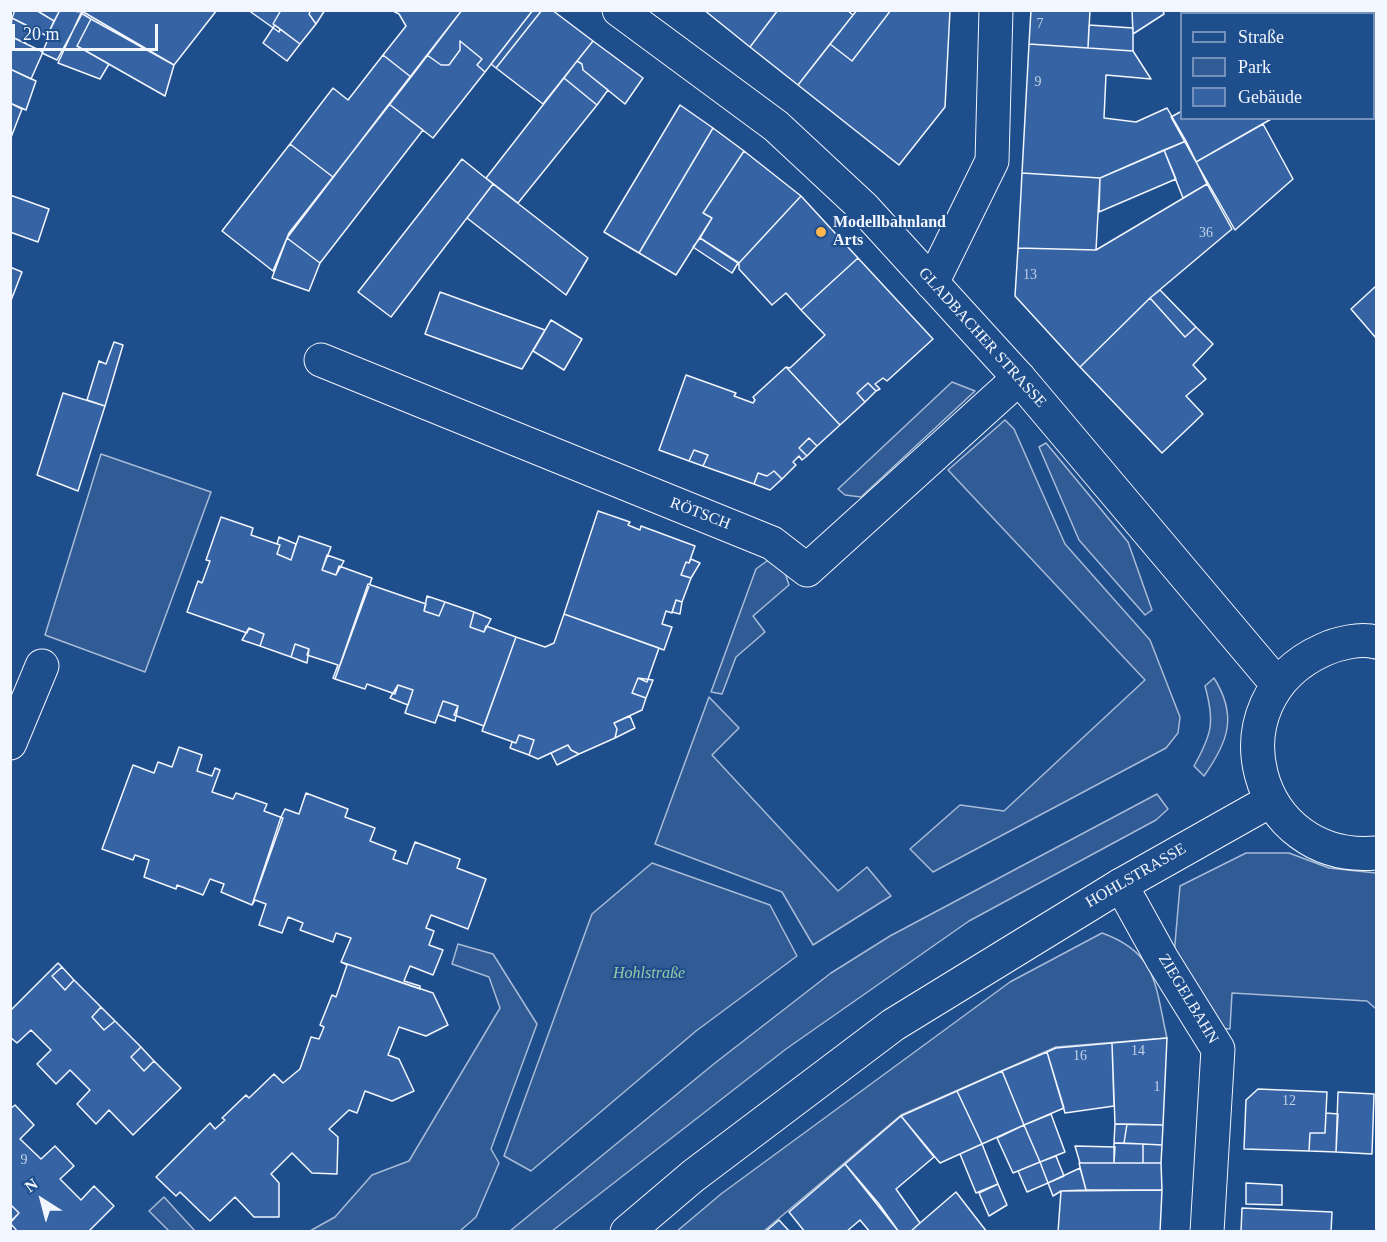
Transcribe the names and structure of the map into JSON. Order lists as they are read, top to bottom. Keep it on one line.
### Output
{"streets":{"main road":["GLADBACHER STRASSE","RÖTSCH","HOHLSTRASSE","ZIEGELBAHN"]},"crossings":[["GLADBACHER STRASSE","RÖTSCH"],["HOHLSTRASSE","ZIEGELBAHN"]],"parks":["Hohlstraße"],"places":["Modellbahnland Arts"],"house_numbers":["7","9","36","13","14","16","1","12","9"],"legend":["Straße","Park","Gebäude"],"scale_bar":"20 m","north":"top left"}
